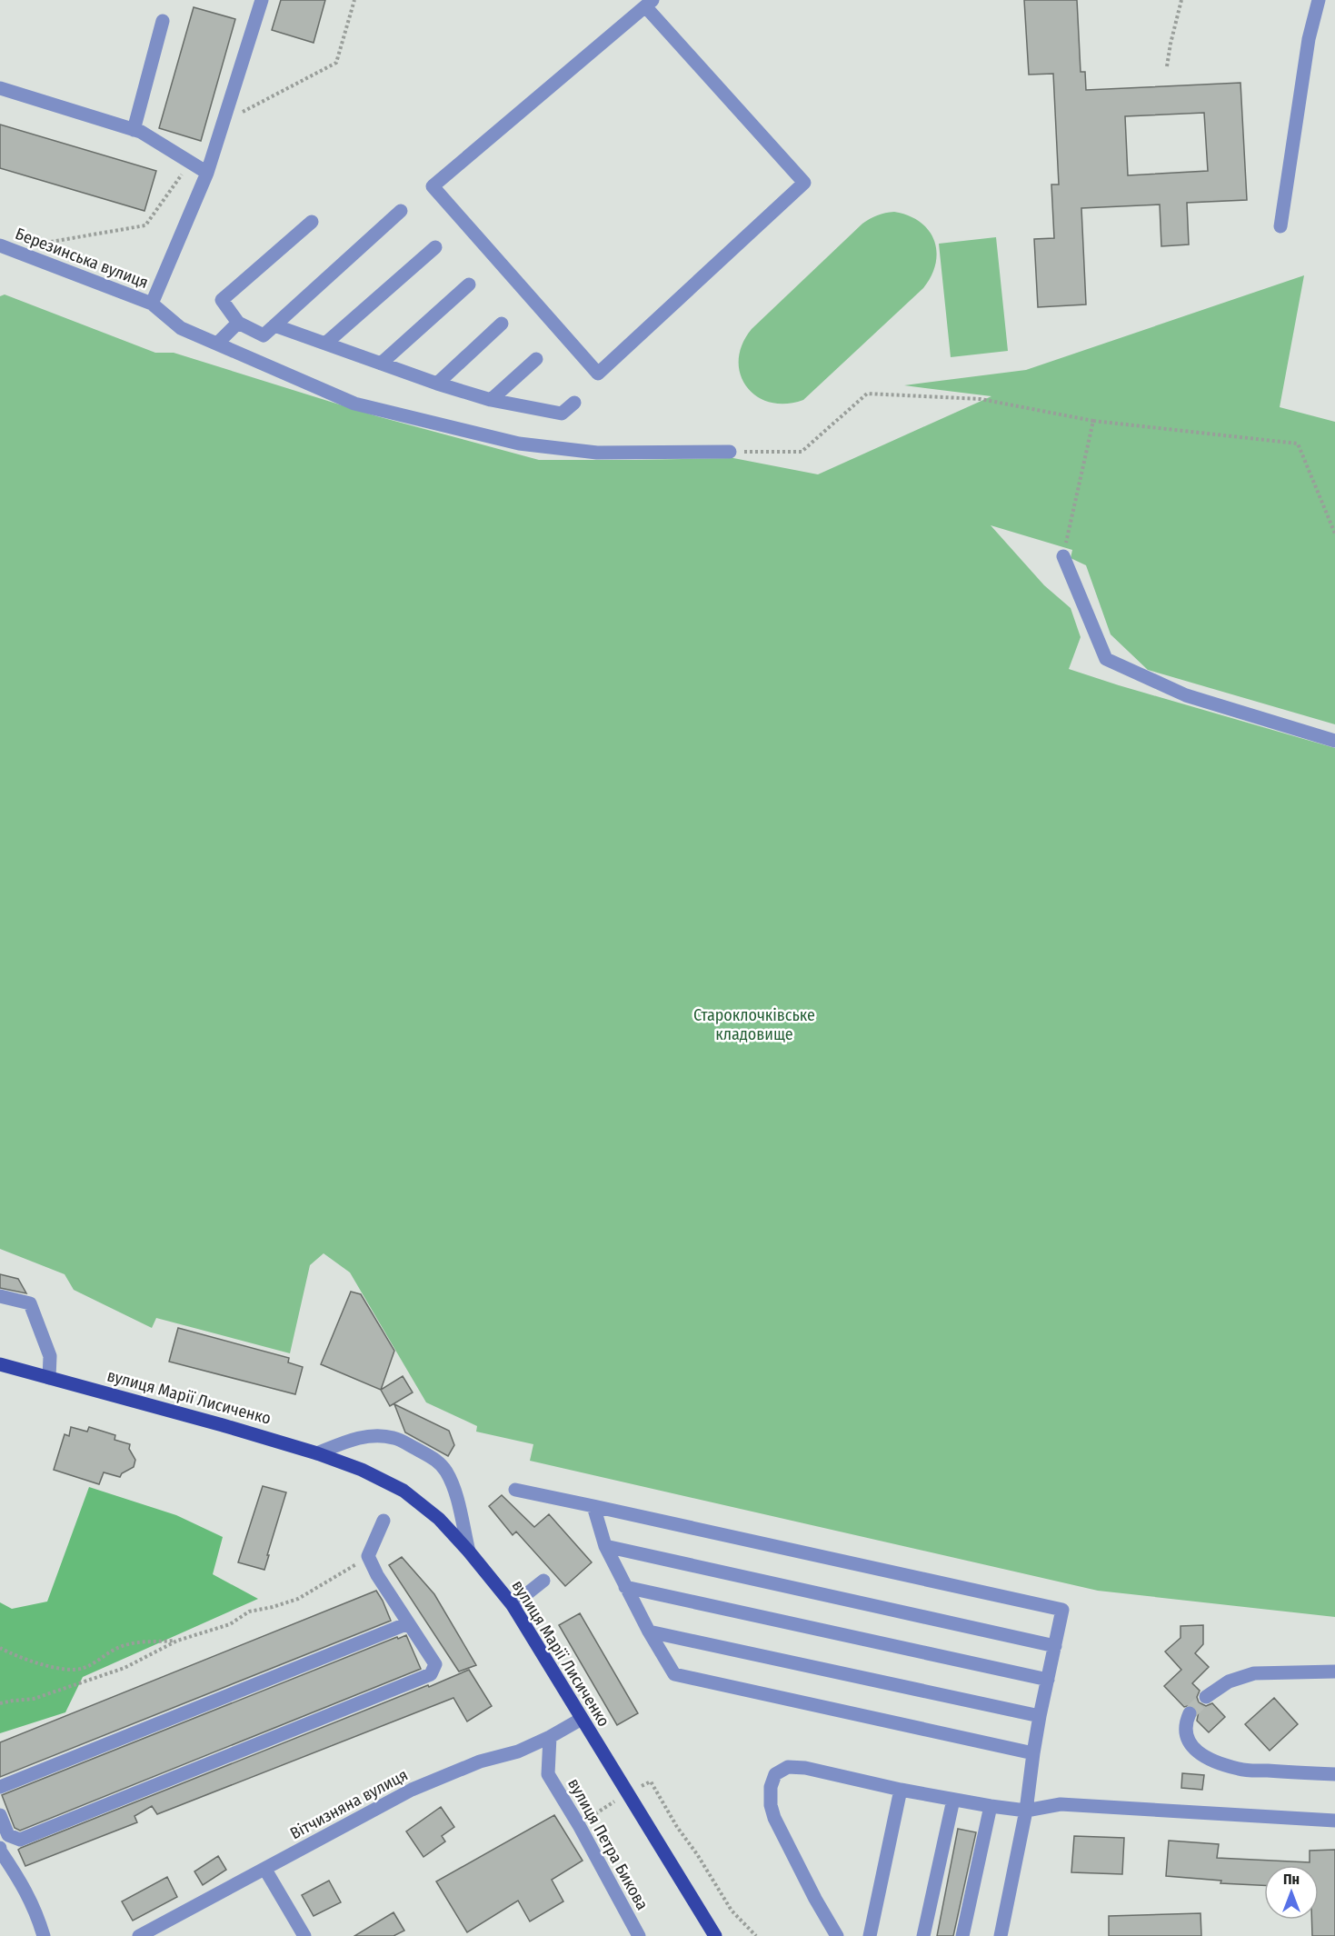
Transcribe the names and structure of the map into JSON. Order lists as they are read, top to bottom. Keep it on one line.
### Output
{"streets":{"main road":["вулиця Марії Лисиченко"],"street":["Березинська вулиця","Вітчизняна вулиця","вулиця Петра Бикова"]},"crossings":[["вулиця Марії Лисиченко","Вітчизняна вулиця"],["Вітчизняна вулиця","вулиця Петра Бикова"]],"parks":["Староклочківське кладовище"],"north":"top"}
